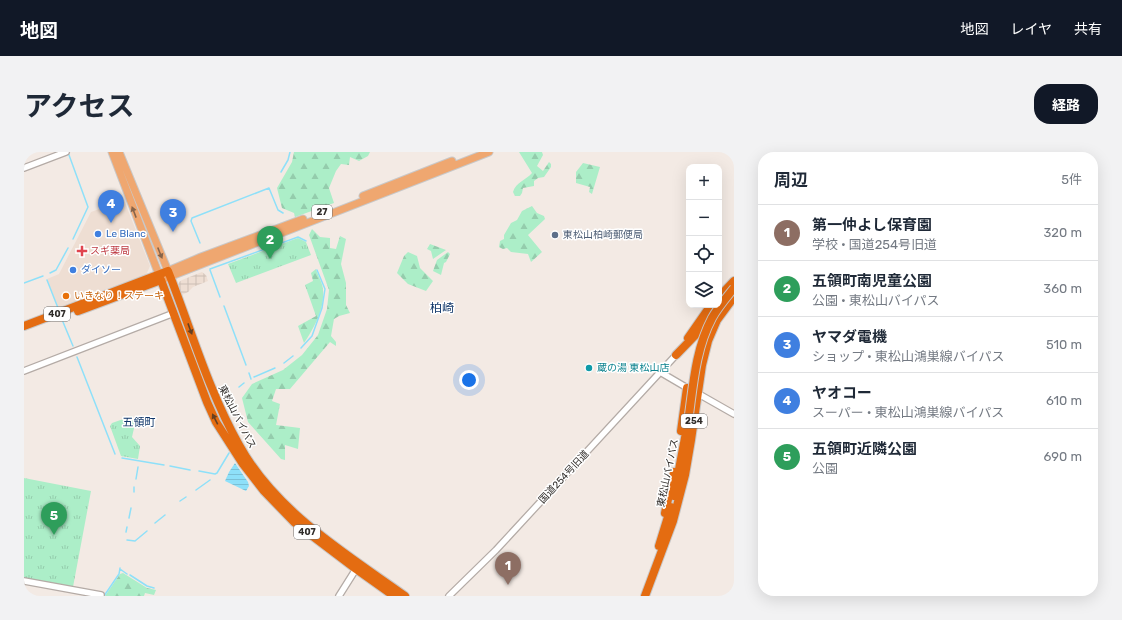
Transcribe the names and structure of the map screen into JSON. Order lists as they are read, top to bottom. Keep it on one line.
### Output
{"streets":{"highway":["407","東松山バイパス","254"],"main road":["27"],"street":["国道254号旧道"]},"crossings":[["27","407"],["27","東松山バイパス"],["407","東松山バイパス"]],"districts":["柏崎","五領町"],"places":{"other":["Le Blanc","東松山柏崎郵便局","ダイソー","いきなり！ステーキ","蔵の湯 東松山店"],"health":["スギ薬局"]},"page":{"header":"地図","nav":["地図","レイヤ","共有"],"title":"アクセス","buttons":"経路","heading":["周辺","5件"],"map_buttons":["+","−"],"pins":["4","3","2","5","1"],"list":[{"mark":"1","name":"第一仲よし保育園","note":"学校 · 国道254号旧道","value":"320 m"},{"mark":"2","name":"五領町南児童公園","note":"公園 · 東松山バイパス","value":"360 m"},{"mark":"3","name":"ヤマダ電機","note":"ショップ · 東松山鴻巣線バイパス","value":"510 m"},{"mark":"4","name":"ヤオコー","note":"スーパー · 東松山鴻巣線バイパス","value":"610 m"},{"mark":"5","name":"五領町近隣公園","note":"公園","value":"690 m"}]}}
